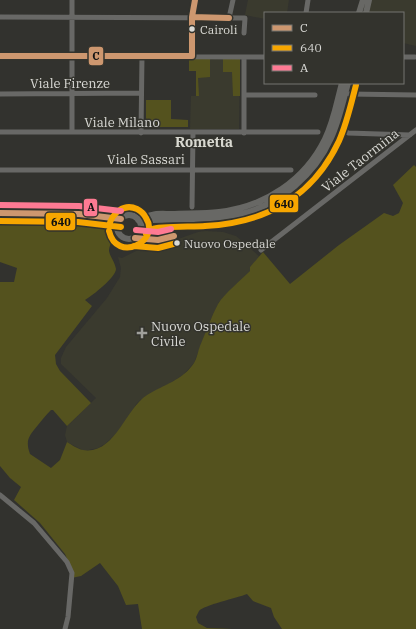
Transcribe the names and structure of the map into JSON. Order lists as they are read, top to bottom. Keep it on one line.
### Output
{"streets":{"street":["Viale Firenze","Viale Milano","Viale Sassari","Viale Taormina"]},"districts":["Rometta"],"places":{"other":["Cairoli","Nuovo Ospedale"],"health":["Nuovo Ospedale Civile"]},"lines":["transit line C","transit line 640","transit line A"],"legend":["C","640","A"]}
